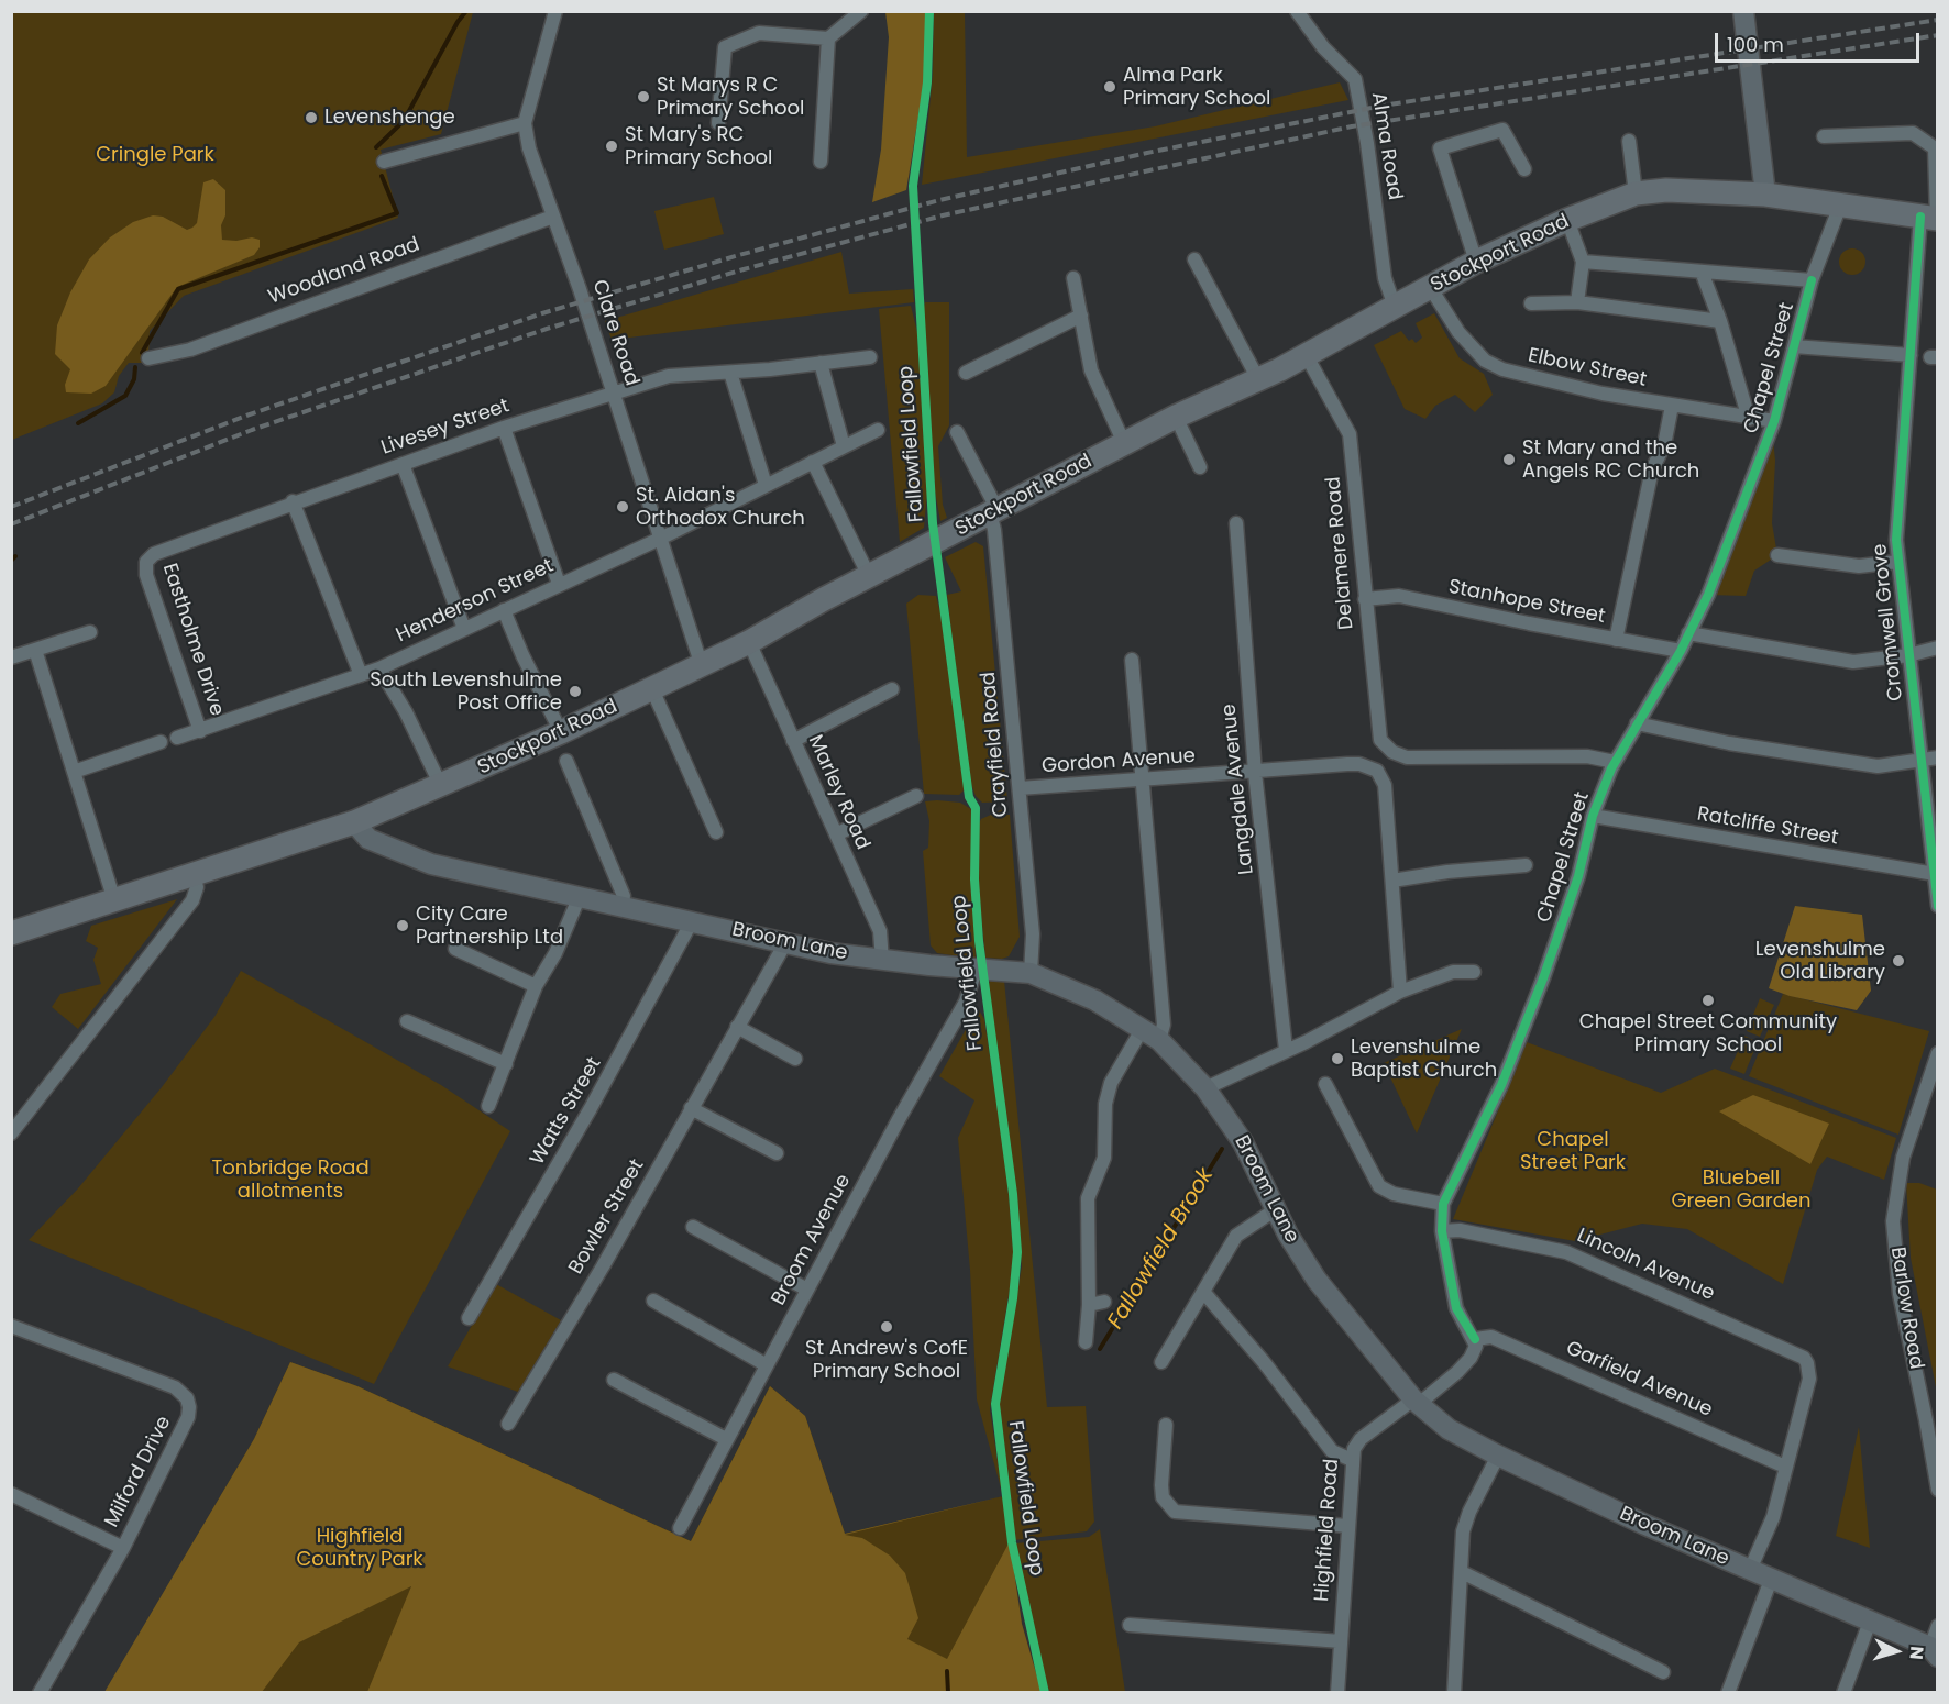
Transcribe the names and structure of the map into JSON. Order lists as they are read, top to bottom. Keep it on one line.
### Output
{"streets":{"highway":["Stockport Road"],"main road":["Broom Lane"],"street":["Alma Road","Woodland Road","Clare Road","Elbow Street","Chapel Street","Livesey Street","Delamere Road","Henderson Street","Stanhope Street","Cromwell Grove","Eastholme Drive","Crayfield Road","Gordon Avenue","Langdale Avenue","Marley Road","Ratcliffe Street","Watts Street","Bowler Street","Broom Avenue","Lincoln Avenue","Barlow Road","Garfield Avenue","Milford Drive","Highfield Road"],"cycle path":["Fallowfield Loop"]},"crossings":[["Alma Road","Stockport Road"],["Stockport Road","Clare Road"],["Stockport Road","Elbow Street"],["Stockport Road","Chapel Street"],["Stockport Road","Delamere Road"],["Stockport Road","Cromwell Grove"],["Stockport Road","Crayfield Road"],["Stockport Road","Marley Road"],["Stockport Road","Broom Lane"],["Woodland Road","Clare Road"],["Clare Road","Livesey Street"],["Clare Road","Henderson Street"],["Elbow Street","Chapel Street"],["Chapel Street","Delamere Road"],["Chapel Street","Stanhope Street"],["Chapel Street","Ratcliffe Street"],["Chapel Street","Lincoln Avenue"],["Chapel Street","Garfield Avenue"],["Livesey Street","Eastholme Drive"],["Delamere Road","Stanhope Street"],["Henderson Street","Eastholme Drive"],["Cromwell Grove","Ratcliffe Street"],["Crayfield Road","Gordon Avenue"],["Crayfield Road","Broom Lane"],["Gordon Avenue","Langdale Avenue"],["Marley Road","Broom Lane"],["Broom Lane","Watts Street"],["Broom Lane","Bowler Street"],["Broom Lane","Broom Avenue"],["Broom Lane","Highfield Road"],["Lincoln Avenue","Garfield Avenue"]],"water":["Fallowfield Brook"],"parks":["Cringle Park","Chapel Street Park","Tonbridge Road allotments","Bluebell Green Garden","Highfield Country Park"],"places":["Alma Park Primary School","St Marys R C Primary School","Levenshenge","St Mary's RC Primary School","St Mary and the Angels RC Church","St. Aidan's Orthodox Church","South Levenshulme Post Office","City Care Partnership Ltd","Levenshulme Old Library","Chapel Street Community Primary School","Levenshulme Baptist Church","St Andrew's CofE Primary School"],"scale_bar":"100 m","north":"right"}
